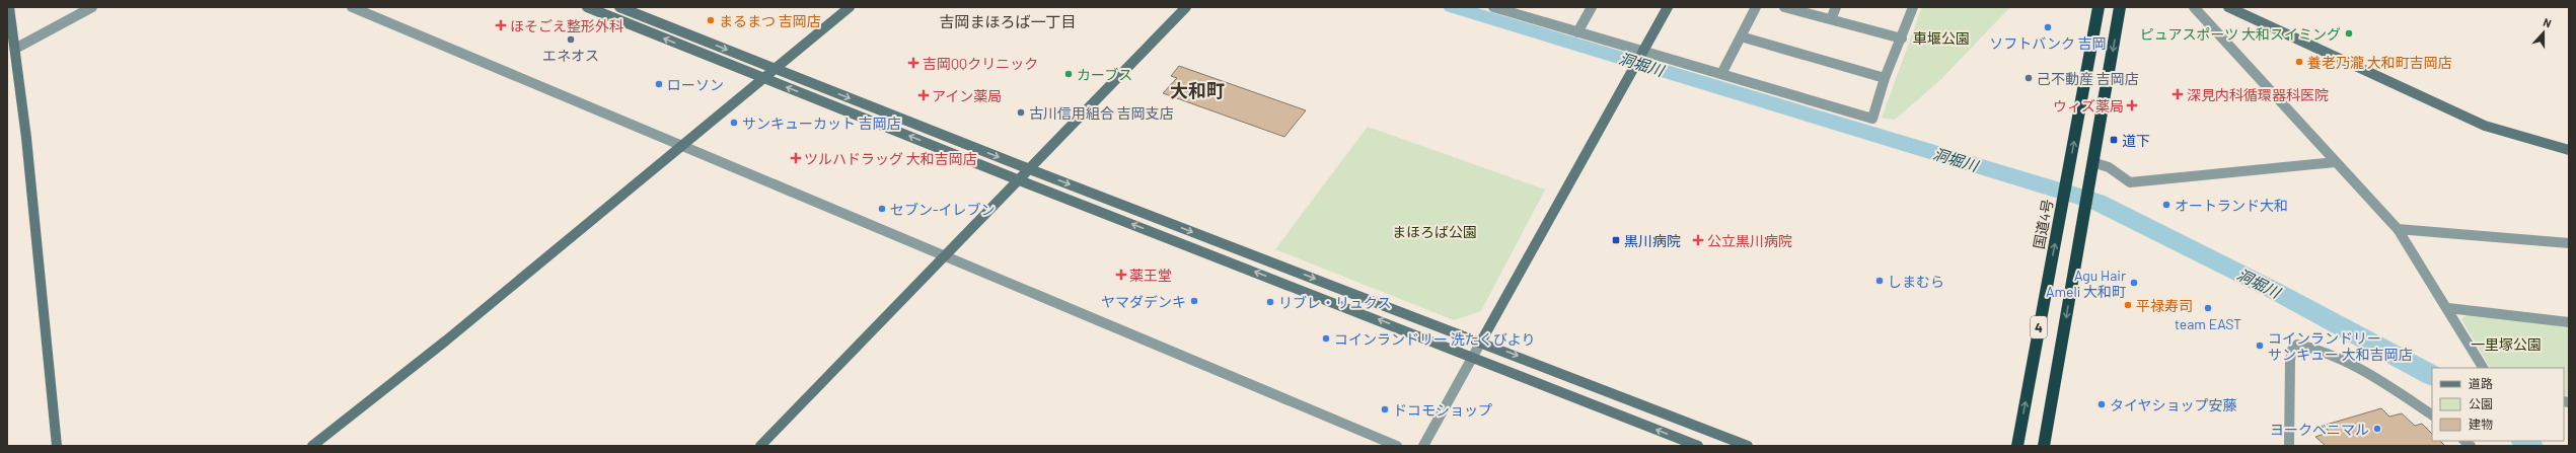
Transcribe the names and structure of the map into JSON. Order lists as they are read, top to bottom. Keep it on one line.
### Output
{"streets":{"highway":["国道4号","4"]},"districts":["吉岡まほろば一丁目","大和町"],"water":["洞堀川"],"parks":["車堰公園","まほろば公園","一里塚公園"],"places":{"other":["まるまつ 吉岡店","ソフトバンク 吉岡","ピュアスポーツ 大和スイミング","エネオス","養老乃瀧 大和町吉岡店","カーブス","己不動産 吉岡店","ローソン","古川信用組合 吉岡支店","サンキューカット 吉岡店","オートランド大和","セブン-イレブン","しまむら","Agu Hair Ameli 大和町","ヤマダデンキ","リブレ・リュクス","平禄寿司","team EAST","コインランドリー 洗たくびより","コインランドリー サンキュー 大和吉岡店","タイヤショップ安藤","ドコモショップ","ヨークベニマル"],"health":["ほそごえ整形外科","吉岡QQクリニック","深見内科循環器科医院","アイン薬局","ウィズ薬局","ツルハドラッグ 大和吉岡店","公立黒川病院","薬王堂"],"transit":["道下","黒川病院"]},"legend":["道路","公園","建物"],"north":"top"}
